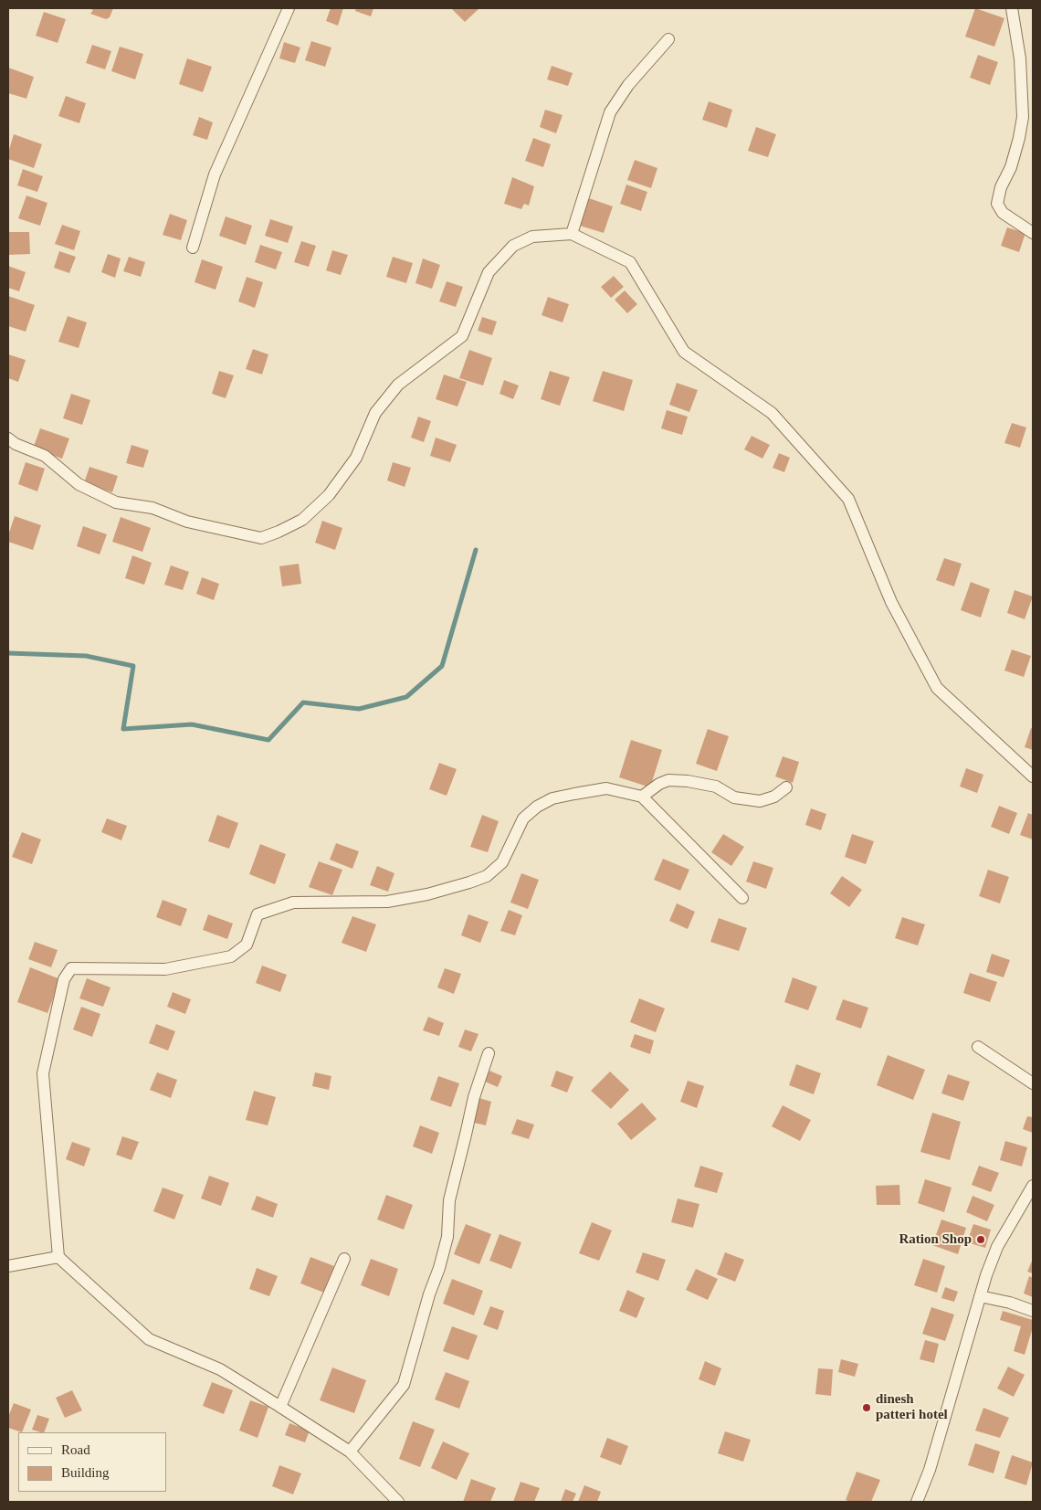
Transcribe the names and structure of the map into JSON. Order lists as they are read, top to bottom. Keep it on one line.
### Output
{"places":["Ration Shop","dinesh patteri hotel"],"legend":["Road","Building"]}
